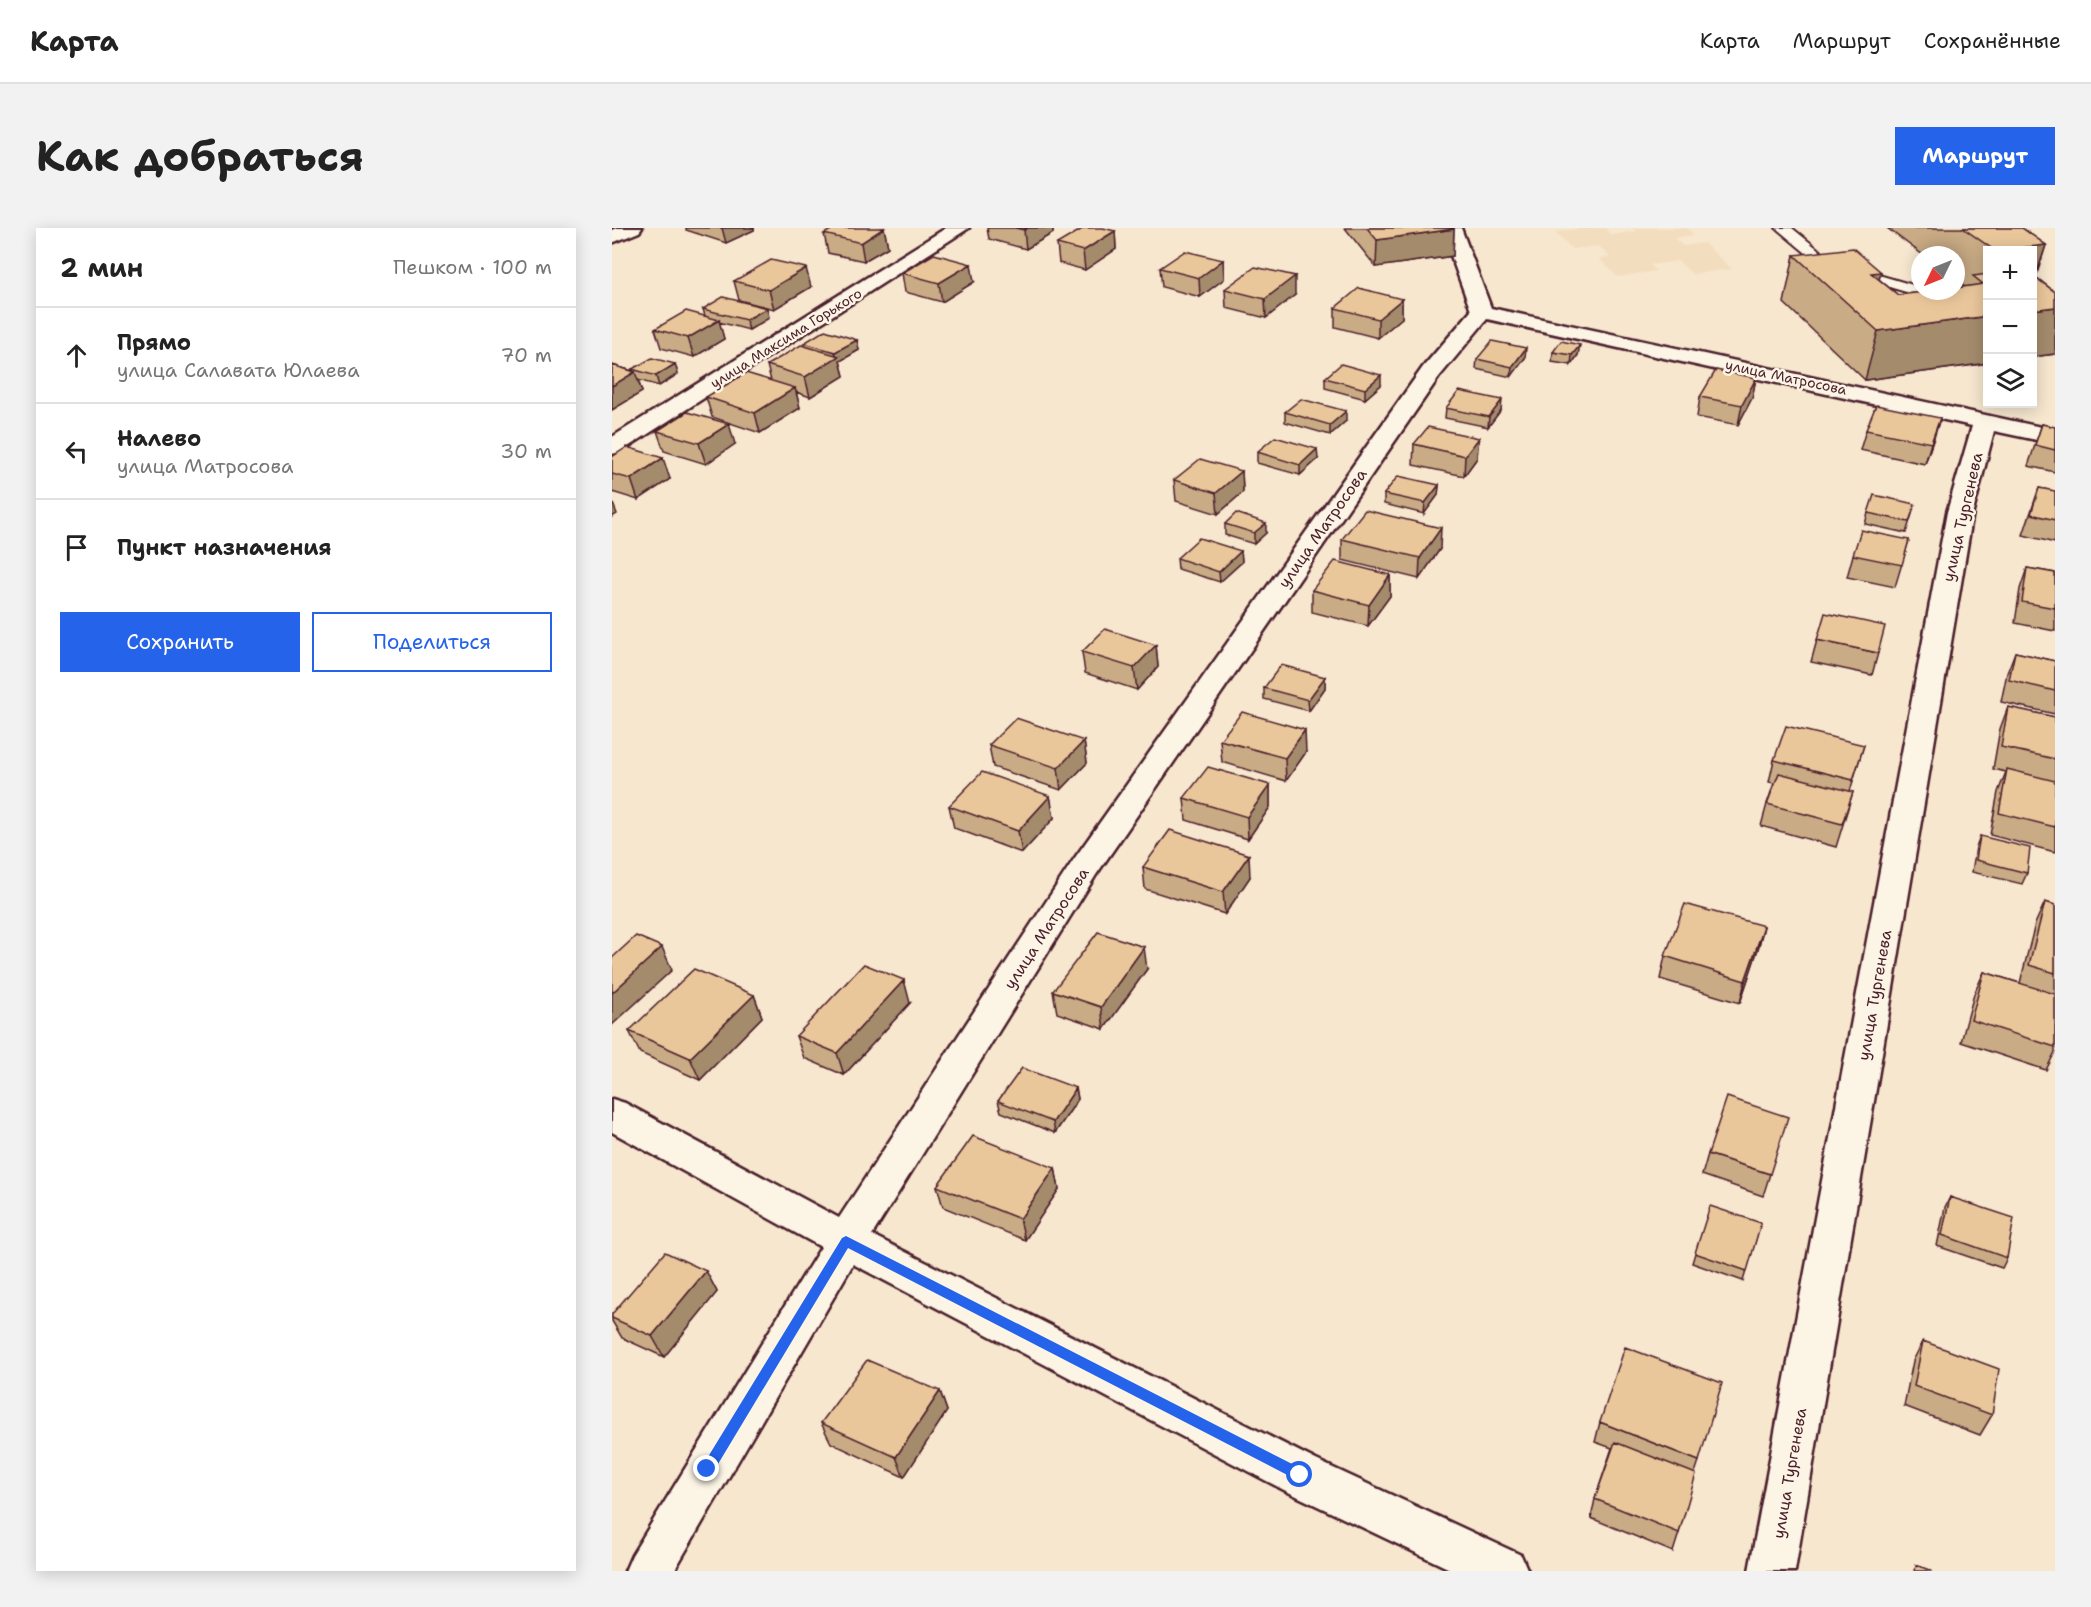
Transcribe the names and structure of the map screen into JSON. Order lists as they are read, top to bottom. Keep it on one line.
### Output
{"streets":{"street":["улица Максима Горького","улица Матросова","улица Тургенева"]},"crossings":[["улица Матросова","улица Тургенева"]],"north":"bottom left","page":{"header":"Карта","nav":["Карта","Маршрут","Сохранённые"],"buttons":["Маршрут",["Сохранить","Поделиться"]],"title":"Как добраться","heading":["2 мин","Пешком · 100 m"],"map_buttons":["+","−"],"list":[["Прямо","улица Салавата Юлаева","70 m"],["Налево","улица Матросова","30 m"],"Пункт назначения"]}}
